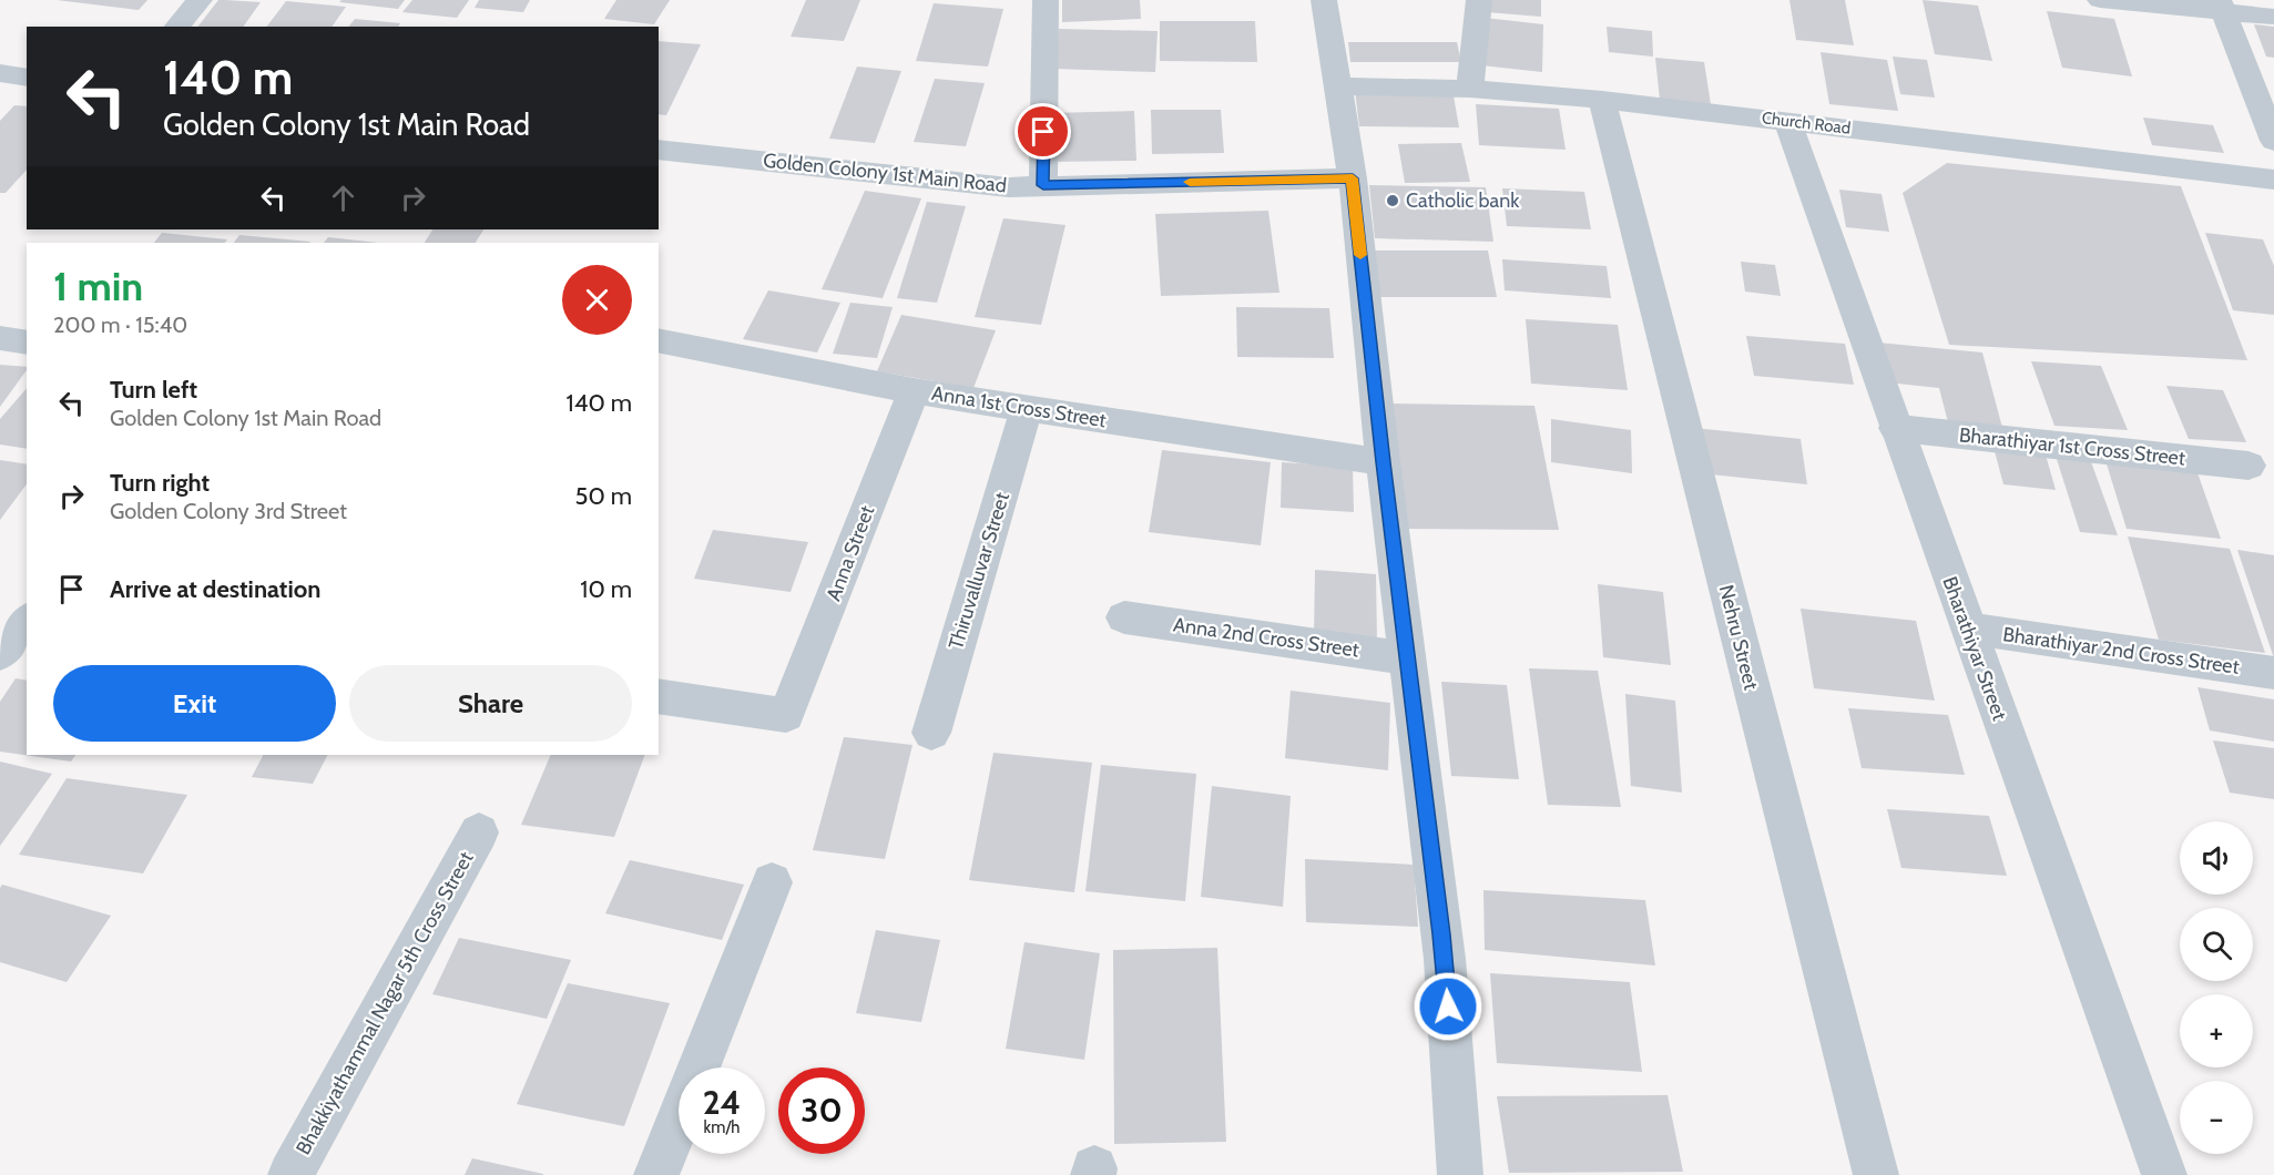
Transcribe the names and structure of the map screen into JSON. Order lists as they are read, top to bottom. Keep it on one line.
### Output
{"streets":{"street":["Church Road","Golden Colony 1st Main Road","Anna 1st Cross Street","Bharathiyar 1st Cross Street","Anna Street","Thiruvalluvar Street","Anna 2nd Cross Street","Nehru Street","Bharathiyar Street","Bharathiyar 2nd Cross Street","Bhakkiyathammal Nagar 5th Cross Street"]},"crossings":[["Church Road","Nehru Street"],["Church Road","Bharathiyar Street"],["Anna 1st Cross Street","Anna Street"],["Anna 1st Cross Street","Thiruvalluvar Street"],["Bharathiyar 1st Cross Street","Bharathiyar Street"],["Bharathiyar Street","Bharathiyar 2nd Cross Street"]],"places":["Catholic bank"],"page":{"turn":["140 m","Golden Colony 1st Main Road"],"heading":["1 min","200 m · 15:40"],"list":[{"name":"Turn left","note":"Golden Colony 1st Main Road","value":"140 m"},{"name":"Turn right","note":"Golden Colony 3rd Street","value":"50 m"},{"name":"Arrive at destination","value":"10 m"}],"buttons":["Exit","Share"],"map_buttons":["+","−"],"speed":"24 km/h","limit":"30"}}
